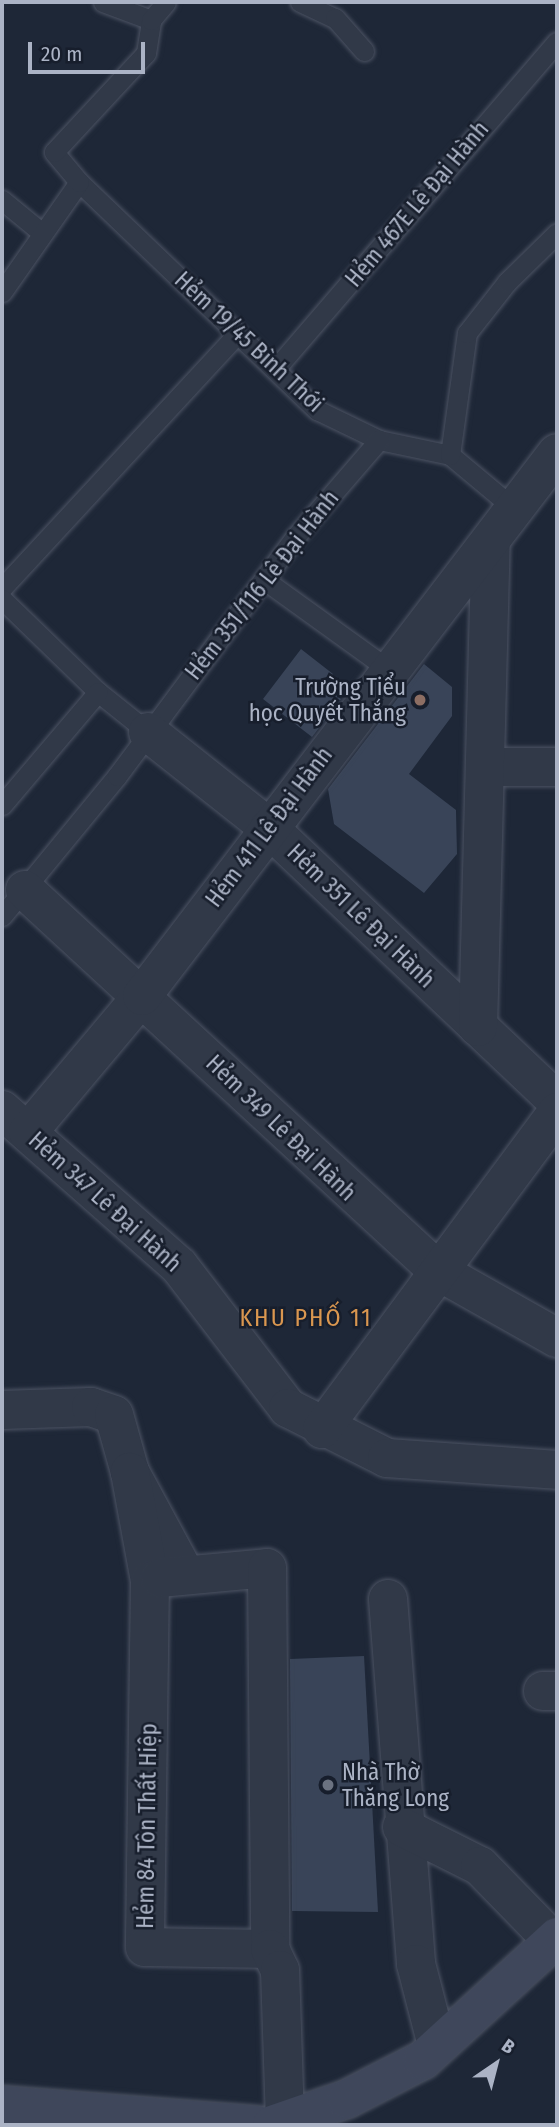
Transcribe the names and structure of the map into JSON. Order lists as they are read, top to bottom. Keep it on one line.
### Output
{"streets":{"street":["Hẻm 411 Lê Đại Hành","Hẻm 351 Lê Đại Hành","Hẻm 349 Lê Đại Hành","Hẻm 347 Lê Đại Hành","Hẻm 84 Tôn Thất Hiệp"],"lane":["Hẻm 467E Lê Đại Hành","Hẻm 19/45 Bình Thới","Hẻm 351/116 Lê Đại Hành"]},"crossings":[["Hẻm 467E Lê Đại Hành","Hẻm 19/45 Bình Thới"],["Hẻm 19/45 Bình Thới","Hẻm 351/116 Lê Đại Hành"],["Hẻm 19/45 Bình Thới","Hẻm 411 Lê Đại Hành"],["Hẻm 351/116 Lê Đại Hành","Hẻm 351 Lê Đại Hành"],["Hẻm 351/116 Lê Đại Hành","Hẻm 349 Lê Đại Hành"],["Hẻm 411 Lê Đại Hành","Hẻm 351 Lê Đại Hành"],["Hẻm 411 Lê Đại Hành","Hẻm 349 Lê Đại Hành"],["Hẻm 411 Lê Đại Hành","Hẻm 347 Lê Đại Hành"]],"districts":["KHU PHỐ 11"],"places":["Trường Tiểu học Quyết Thắng","Nhà Thờ Thăng Long"],"scale_bar":"20 m","north":"top right"}
